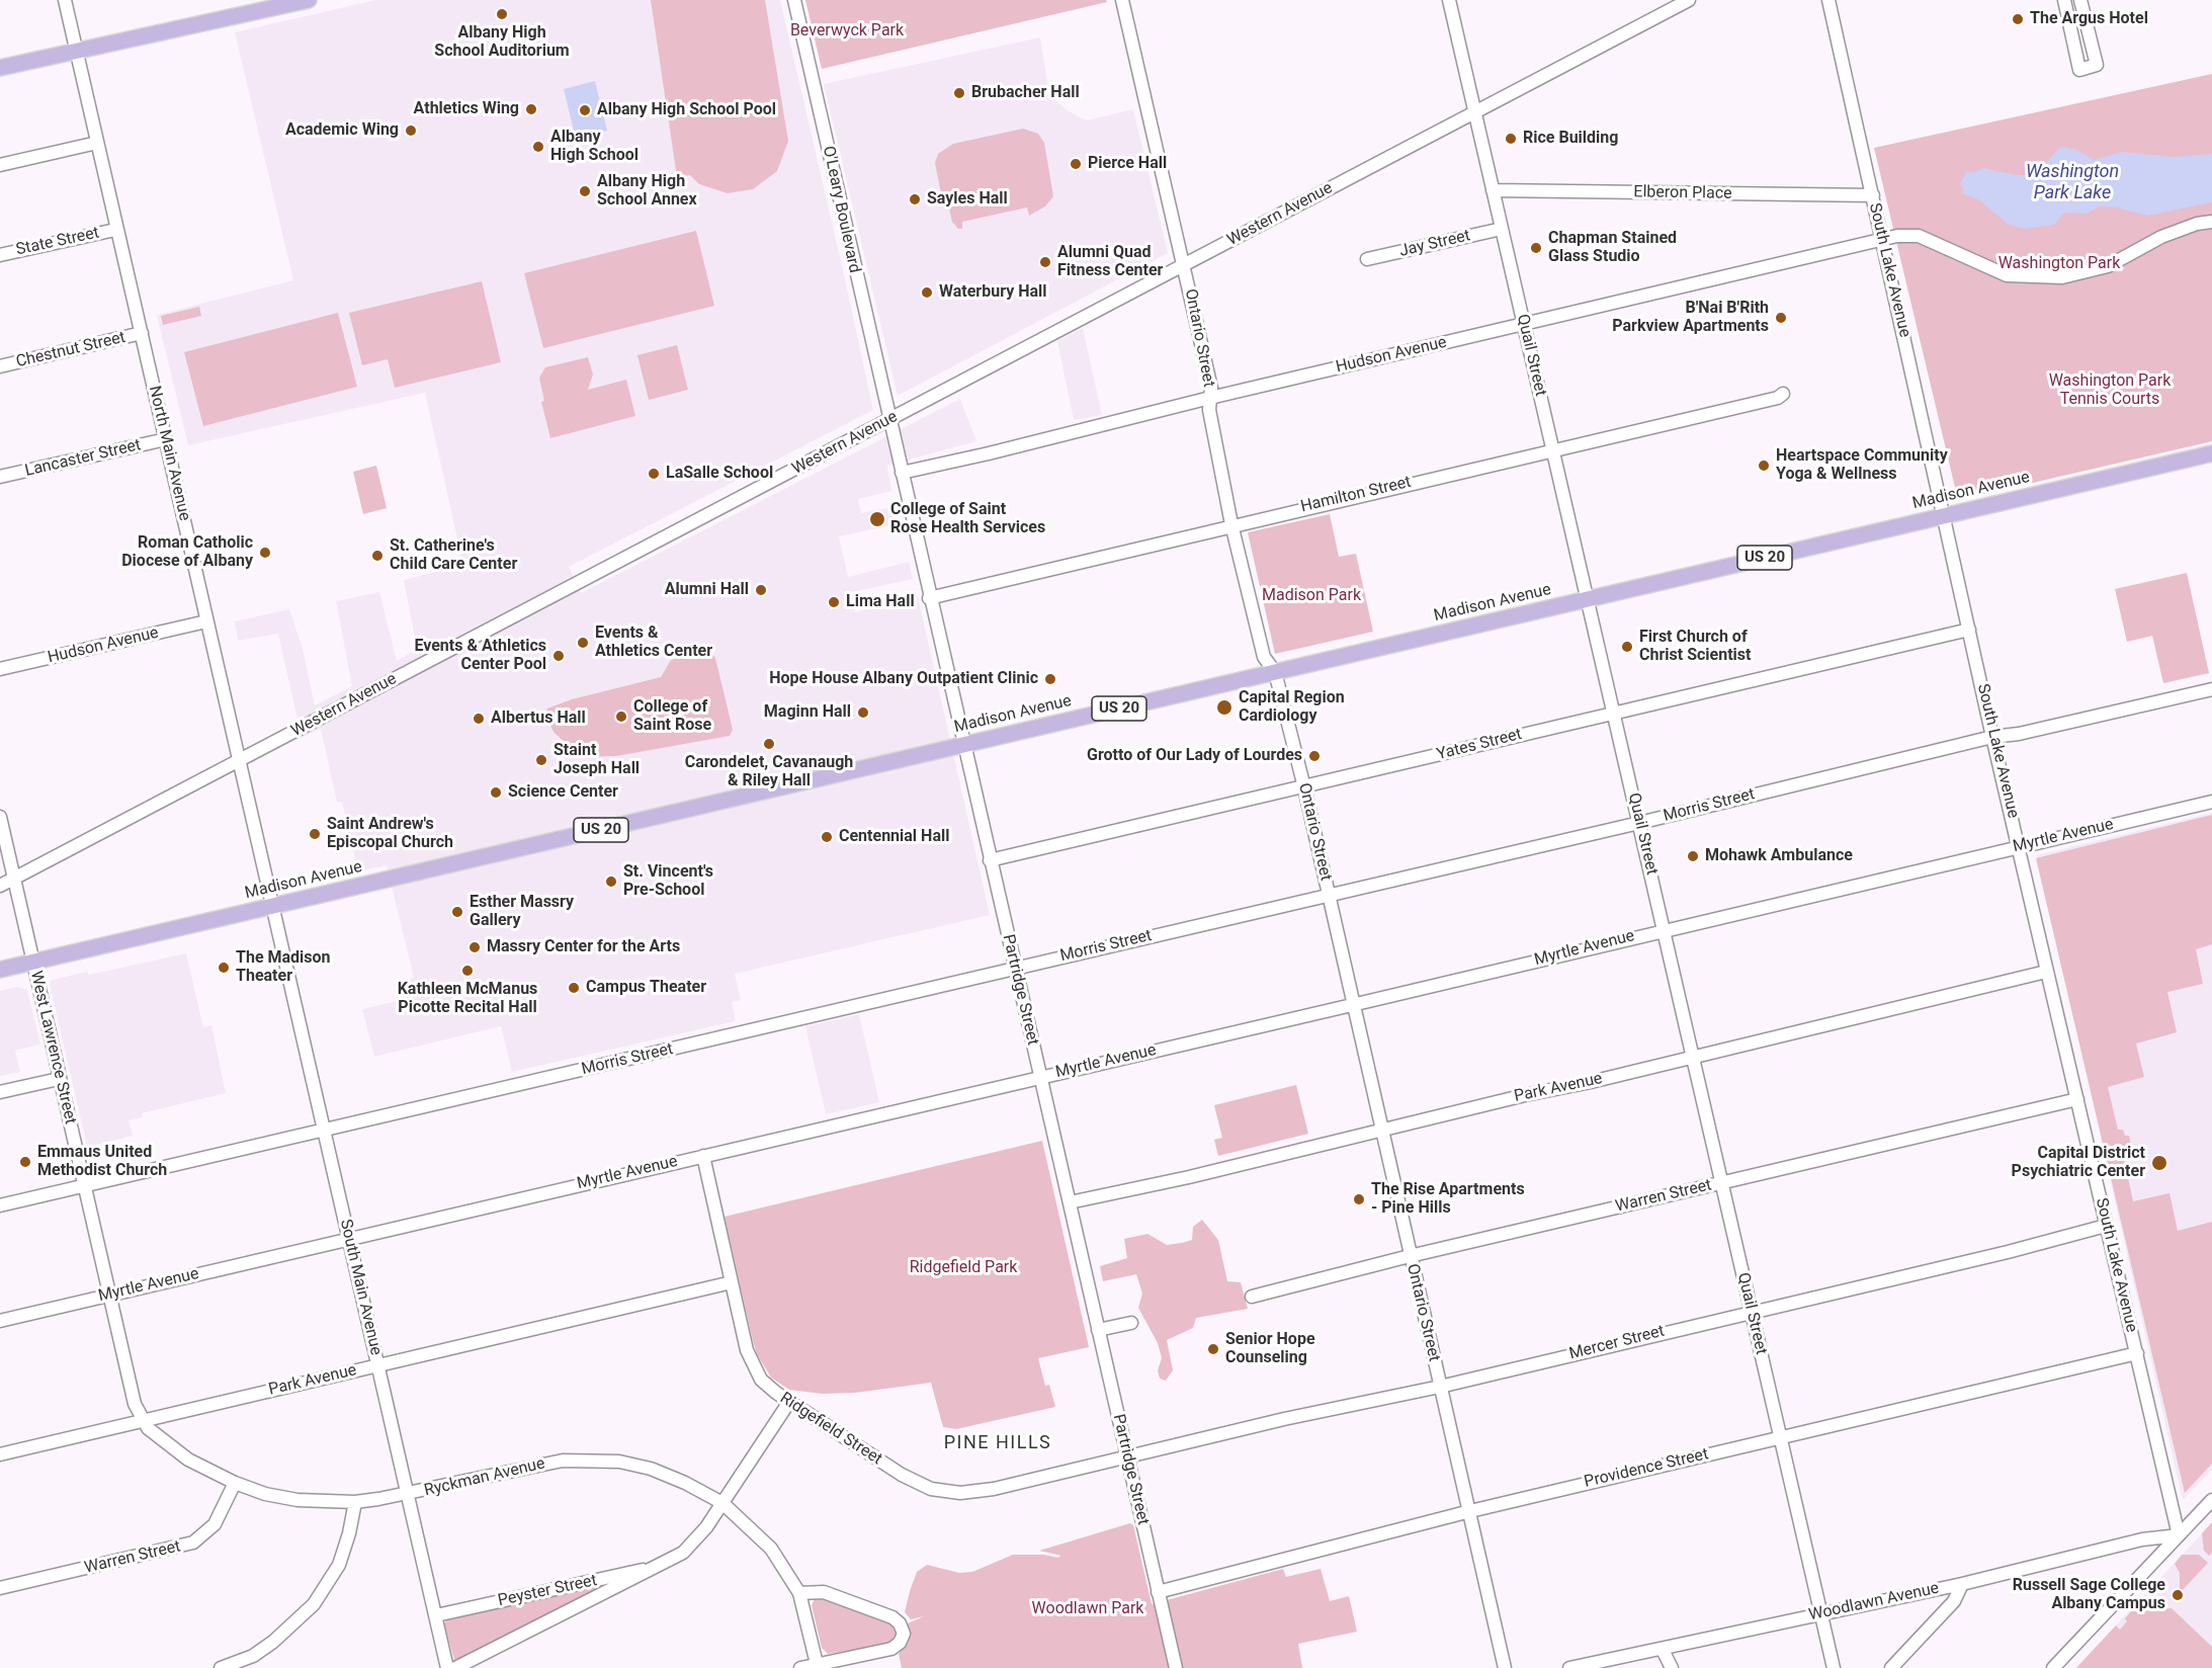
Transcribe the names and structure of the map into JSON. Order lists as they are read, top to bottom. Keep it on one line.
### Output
{"streets":{"main road":["Madison Avenue","US 20"],"street":["Elberon Place","O'Leary Boulevard","Western Avenue","State Street","Jay Street","South Lake Avenue","Ontario Street","Chestnut Street","Hudson Avenue","Quail Street","North Main Avenue","Lancaster Street","Hamilton Street","Yates Street","Morris Street","Myrtle Avenue","Partridge Street","West Lawrence Street","Park Avenue","Warren Street","South Main Avenue","Mercer Street","Ridgefield Street","Providence Street","Ryckman Avenue","Peyster Street","Woodlawn Avenue"]},"crossings":[["Elberon Place","South Lake Avenue"],["Elberon Place","Quail Street"],["O'Leary Boulevard","Western Avenue"],["O'Leary Boulevard","Partridge Street"],["Western Avenue","Ontario Street"],["Western Avenue","Quail Street"],["Western Avenue","North Main Avenue"],["Western Avenue","Partridge Street"],["Western Avenue","West Lawrence Street"],["State Street","North Main Avenue"],["Jay Street","Quail Street"],["South Lake Avenue","Hudson Avenue"],["South Lake Avenue","Madison Avenue"],["South Lake Avenue","Yates Street"],["South Lake Avenue","Morris Street"],["South Lake Avenue","Myrtle Avenue"],["South Lake Avenue","Park Avenue"],["South Lake Avenue","Warren Street"],["South Lake Avenue","Mercer Street"],["South Lake Avenue","Providence Street"],["South Lake Avenue","Woodlawn Avenue"],["Ontario Street","Hudson Avenue"],["Ontario Street","Madison Avenue"],["Ontario Street","Hamilton Street"],["Ontario Street","Yates Street"],["Ontario Street","Morris Street"],["Ontario Street","Myrtle Avenue"],["Ontario Street","Park Avenue"],["Ontario Street","Warren Street"],["Ontario Street","Mercer Street"],["Ontario Street","Providence Street"],["Chestnut Street","North Main Avenue"],["Hudson Avenue","Quail Street"],["Hudson Avenue","North Main Avenue"],["Hudson Avenue","Partridge Street"],["Quail Street","Madison Avenue"],["Quail Street","Hamilton Street"],["Quail Street","Yates Street"],["Quail Street","Morris Street"],["Quail Street","Myrtle Avenue"],["Quail Street","Park Avenue"],["Quail Street","Warren Street"],["Quail Street","Mercer Street"],["Quail Street","Providence Street"],["Quail Street","Woodlawn Avenue"],["North Main Avenue","Lancaster Street"],["North Main Avenue","Madison Avenue"],["North Main Avenue","South Main Avenue"],["Madison Avenue","Partridge Street"],["Madison Avenue","West Lawrence Street"],["Madison Avenue","South Main Avenue"],["Hamilton Street","Partridge Street"],["Yates Street","Partridge Street"],["Morris Street","Partridge Street"],["Morris Street","West Lawrence Street"],["Morris Street","South Main Avenue"],["Myrtle Avenue","Partridge Street"],["Myrtle Avenue","West Lawrence Street"],["Myrtle Avenue","South Main Avenue"],["Myrtle Avenue","Ridgefield Street"],["Partridge Street","Park Avenue"],["Partridge Street","Mercer Street"],["Partridge Street","Ridgefield Street"],["Partridge Street","Providence Street"],["West Lawrence Street","Park Avenue"],["West Lawrence Street","Ryckman Avenue"],["Park Avenue","South Main Avenue"],["Park Avenue","Ridgefield Street"],["Park Avenue","Ryckman Avenue"],["Warren Street","Ryckman Avenue"],["South Main Avenue","Ryckman Avenue"],["South Main Avenue","Peyster Street"],["Mercer Street","Ridgefield Street"],["Ridgefield Street","Peyster Street"],["Ryckman Avenue","Peyster Street"]],"districts":["PINE HILLS"],"water":["Washington Park Lake"],"parks":["Beverwyck Park","Washington Park","Washington Park Tennis Courts","Madison Park","Ridgefield Park","Woodlawn Park"],"places":["Albany High School Auditorium","The Argus Hotel","Brubacher Hall","Athletics Wing","Albany High School Pool","Academic Wing","Rice Building","Albany High School","Pierce Hall","Albany High School Annex","Sayles Hall","Chapman Stained Glass Studio","Alumni Quad Fitness Center","Waterbury Hall","B'Nai B'Rith Parkview Apartments","Heartspace Community Yoga & Wellness","LaSalle School","College of Saint Rose Health Services","Roman Catholic Diocese of Albany","St. Catherine's Child Care Center","Alumni Hall","Lima Hall","Events & Athletics Center","First Church of Christ Scientist","Events & Athletics Center Pool","Hope House Albany Outpatient Clinic","Capital Region Cardiology","Maginn Hall","College of Saint Rose","Albertus Hall","Carondelet, Cavanaugh & Riley Hall","Grotto of Our Lady of Lourdes","Staint Joseph Hall","Science Center","Saint Andrew's Episcopal Church","Centennial Hall","Mohawk Ambulance","St. Vincent's Pre-School","Esther Massry Gallery","Massry Center for the Arts","The Madison Theater","Kathleen McManus Picotte Recital Hall","Campus Theater","Emmaus United Methodist Church","Capital District Psychiatric Center","The Rise Apartments - Pine Hills","Senior Hope Counseling","Russell Sage College Albany Campus"]}
